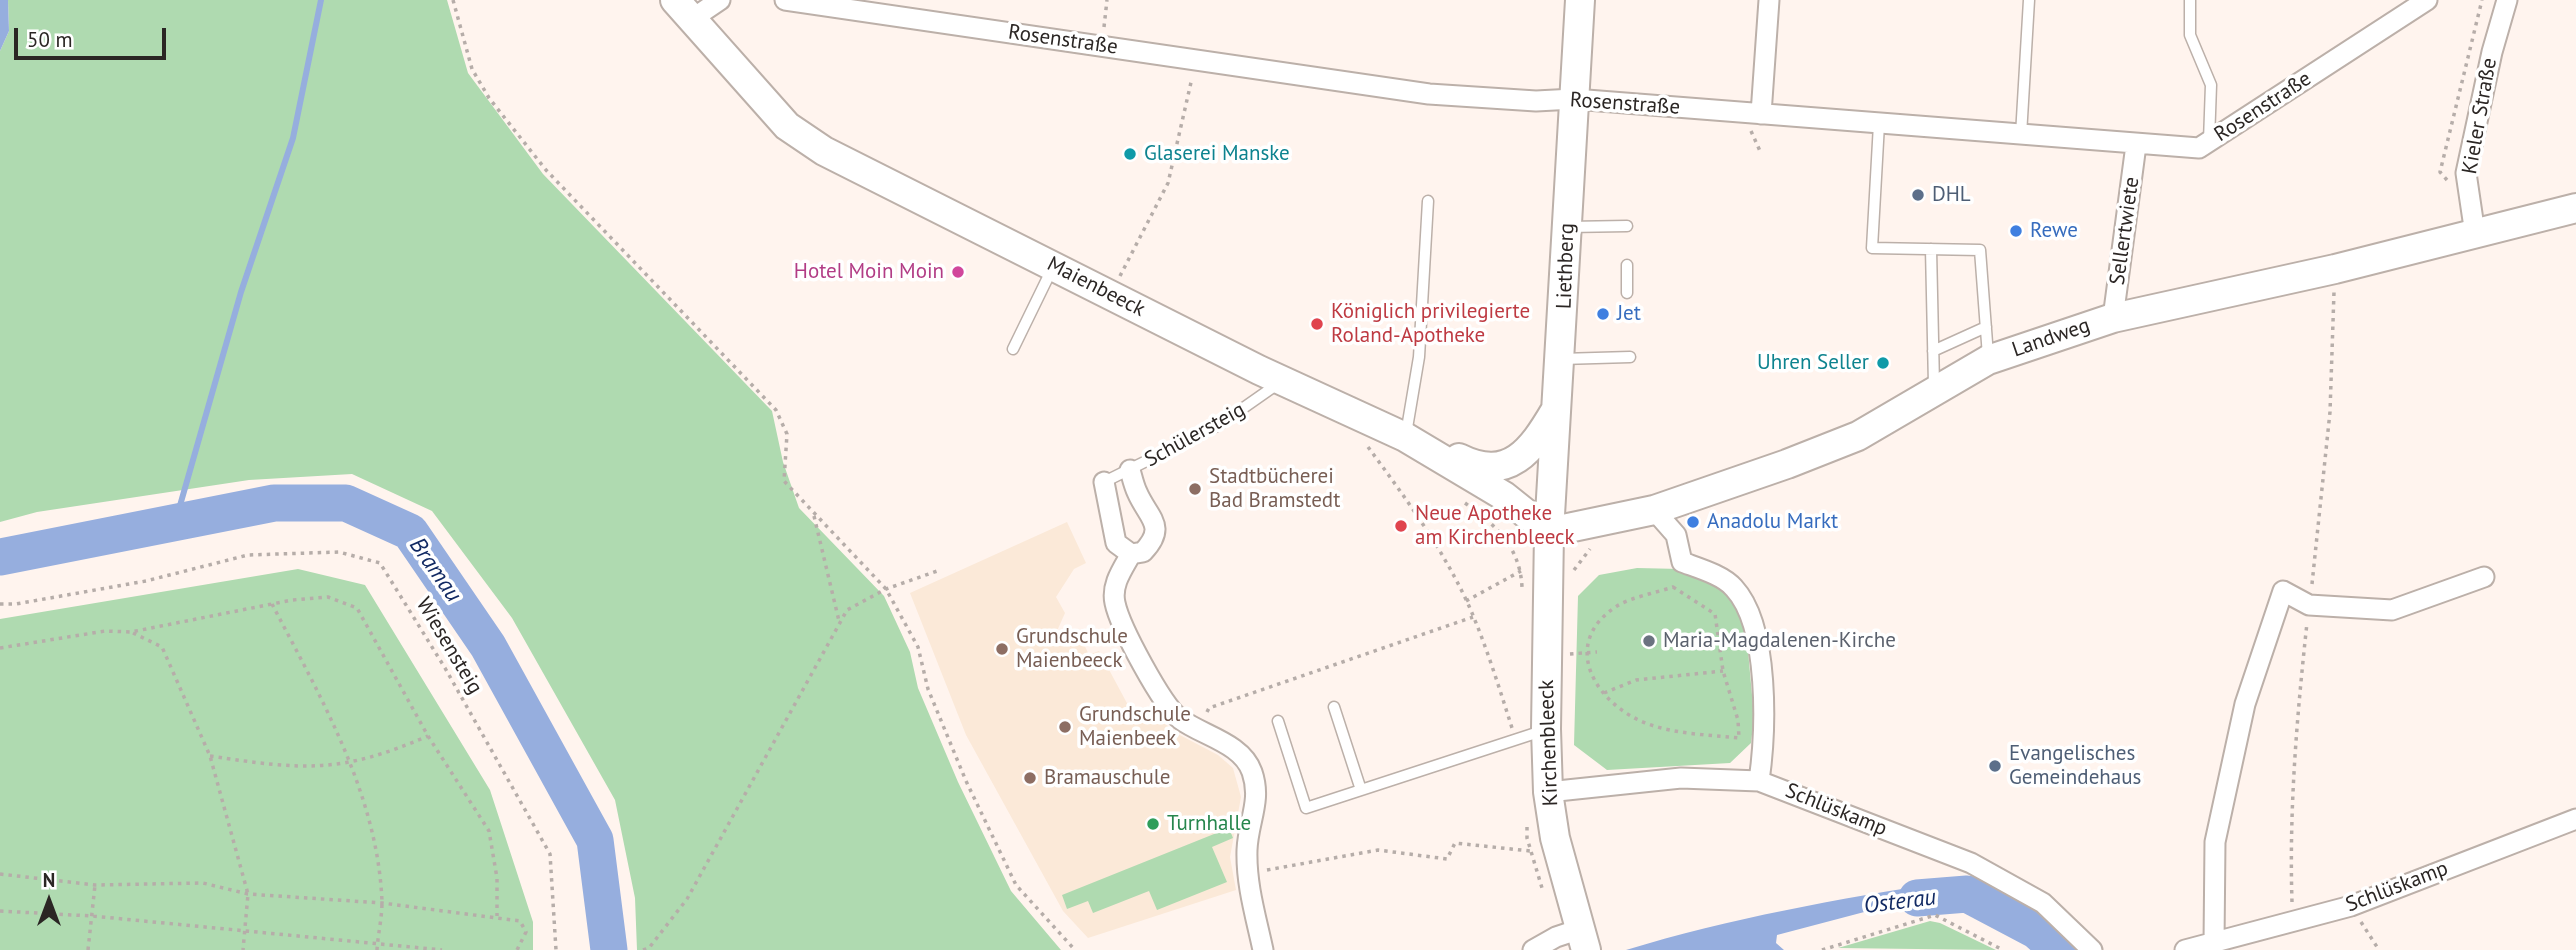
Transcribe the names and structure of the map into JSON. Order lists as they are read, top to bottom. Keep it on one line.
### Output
{"streets":{"street":["Rosenstraße","Kieler Straße","Sellertwiete","Liethberg","Maienbeeck","Landweg","Kirchenbleeck","Schlüskamp"],"lane":["Schülersteig"],"path":["Wiesensteig"]},"crossings":[["Rosenstraße","Sellertwiete"],["Rosenstraße","Liethberg"],["Kieler Straße","Landweg"],["Sellertwiete","Landweg"],["Liethberg","Maienbeeck"],["Liethberg","Landweg"],["Liethberg","Kirchenbleeck"],["Maienbeeck","Landweg"],["Maienbeeck","Schülersteig"],["Maienbeeck","Kirchenbleeck"],["Landweg","Kirchenbleeck"],["Kirchenbleeck","Schlüskamp"]],"water":["Bramau","Osterau"],"places":["Glaserei Manske","DHL","Rewe","Hotel Moin Moin","Jet","Königlich privilegierte Roland-Apotheke","Uhren Seller","Stadtbücherei Bad Bramstedt","Anadolu Markt","Neue Apotheke am Kirchenbleeck","Maria-Magdalenen-Kirche","Grundschule Maienbeeck","Grundschule Maienbeek","Evangelisches Gemeindehaus","Bramauschule","Turnhalle"],"scale_bar":"50 m","north":"top"}
